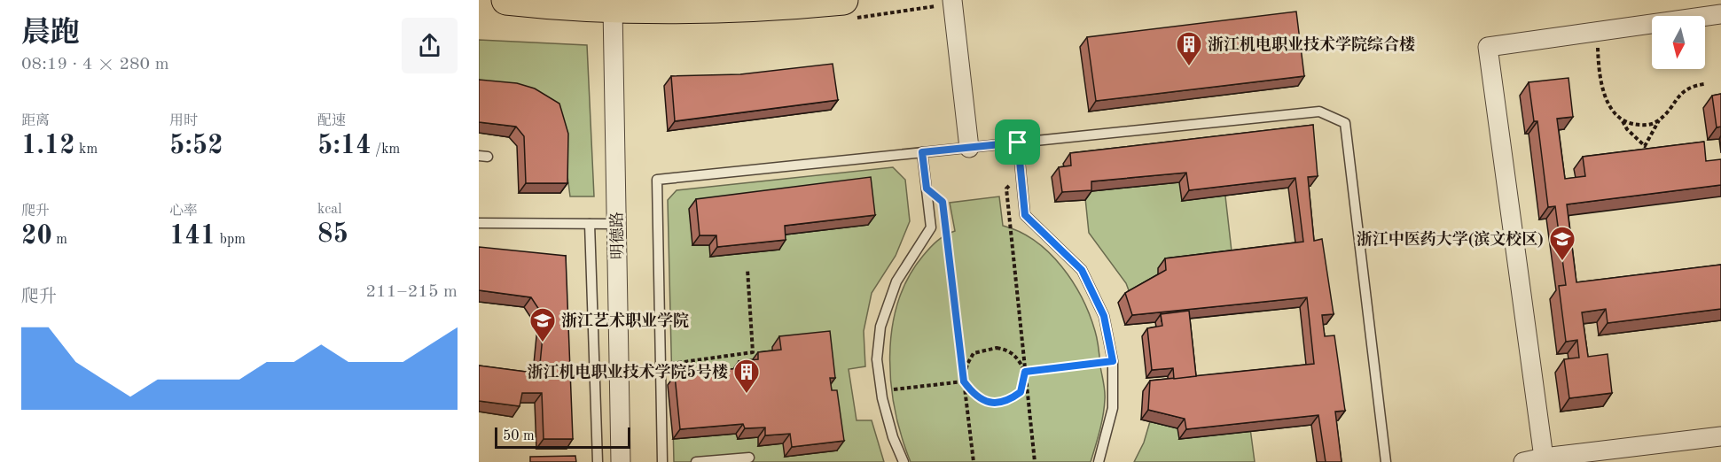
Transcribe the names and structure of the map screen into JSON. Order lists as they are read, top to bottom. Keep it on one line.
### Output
{"streets":{"street":["明德路"]},"places":{"building":["浙江机电职业技术学院综合楼","浙江机电职业技术学院5号楼"],"school or university":["浙江中医药大学(滨文校区)","浙江艺术职业学院"]},"scale_bar":"50 m","north":"bottom","page":{"heading":["晨跑","08:19 · 4 × 280 m"],"stats":[["距离","1.12 km"],["用时","5:52"],["配速","5:14 /km"],["爬升","20 m"],["心率","141 bpm"],["kcal","85"]],"chart":["爬升","211–215 m"],"scale":"50 m"}}
